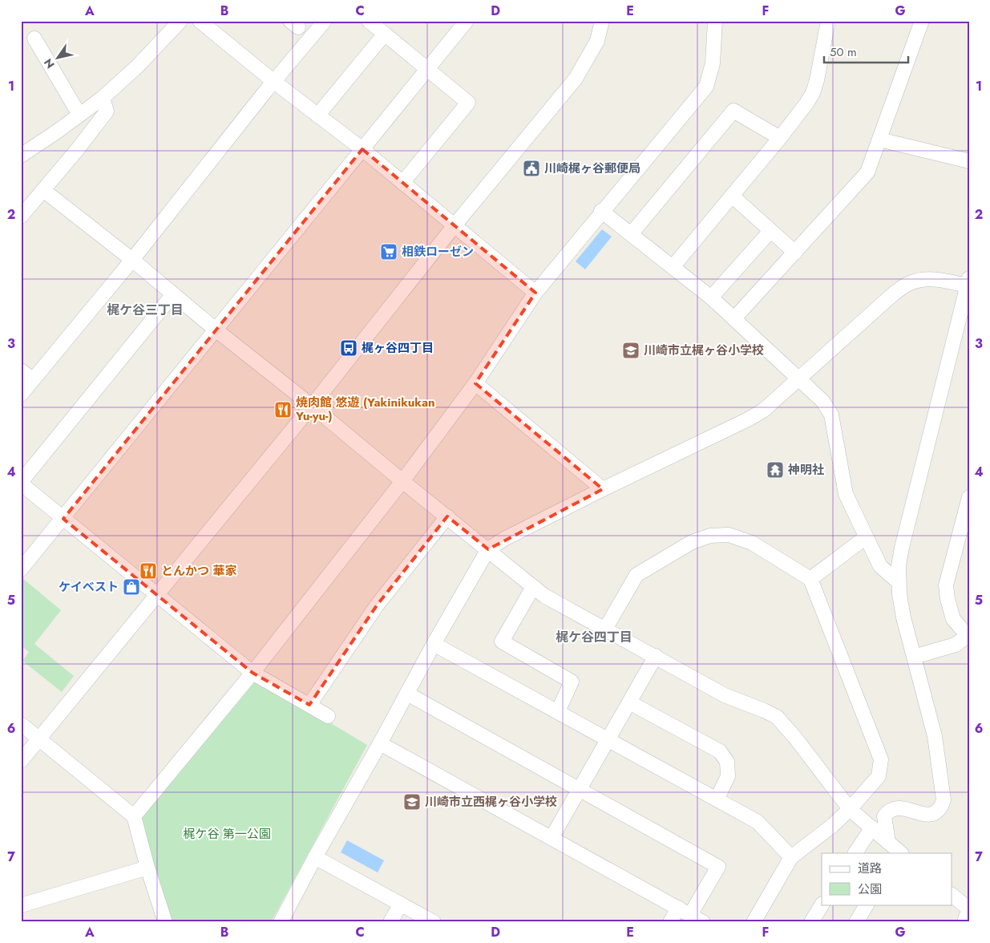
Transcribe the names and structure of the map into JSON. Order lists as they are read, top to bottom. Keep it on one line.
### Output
{"districts":["梶ケ谷三丁目","梶ケ谷四丁目"],"parks":["梶ケ谷 第一公園"],"places":{"public building":["川崎梶ヶ谷郵便局"],"supermarket":["相鉄ローゼン"],"bus stop":["梶ヶ谷四丁目"],"school or university":["川崎市立梶ヶ谷小学校","川崎市立西梶ヶ谷小学校"],"restaurant":["焼肉館 悠遊 (Yakinikukan Yu-yu-)","とんかつ 華家"],"temple":["神明社"],"shop":["ケイベスト"]},"legend":["道路","公園"],"scale_bar":"50 m","north":"bottom left","grid":{"columns":["A","B","C","D","E","F","G"],"rows":["1","2","3","4","5","6","7"]}}
